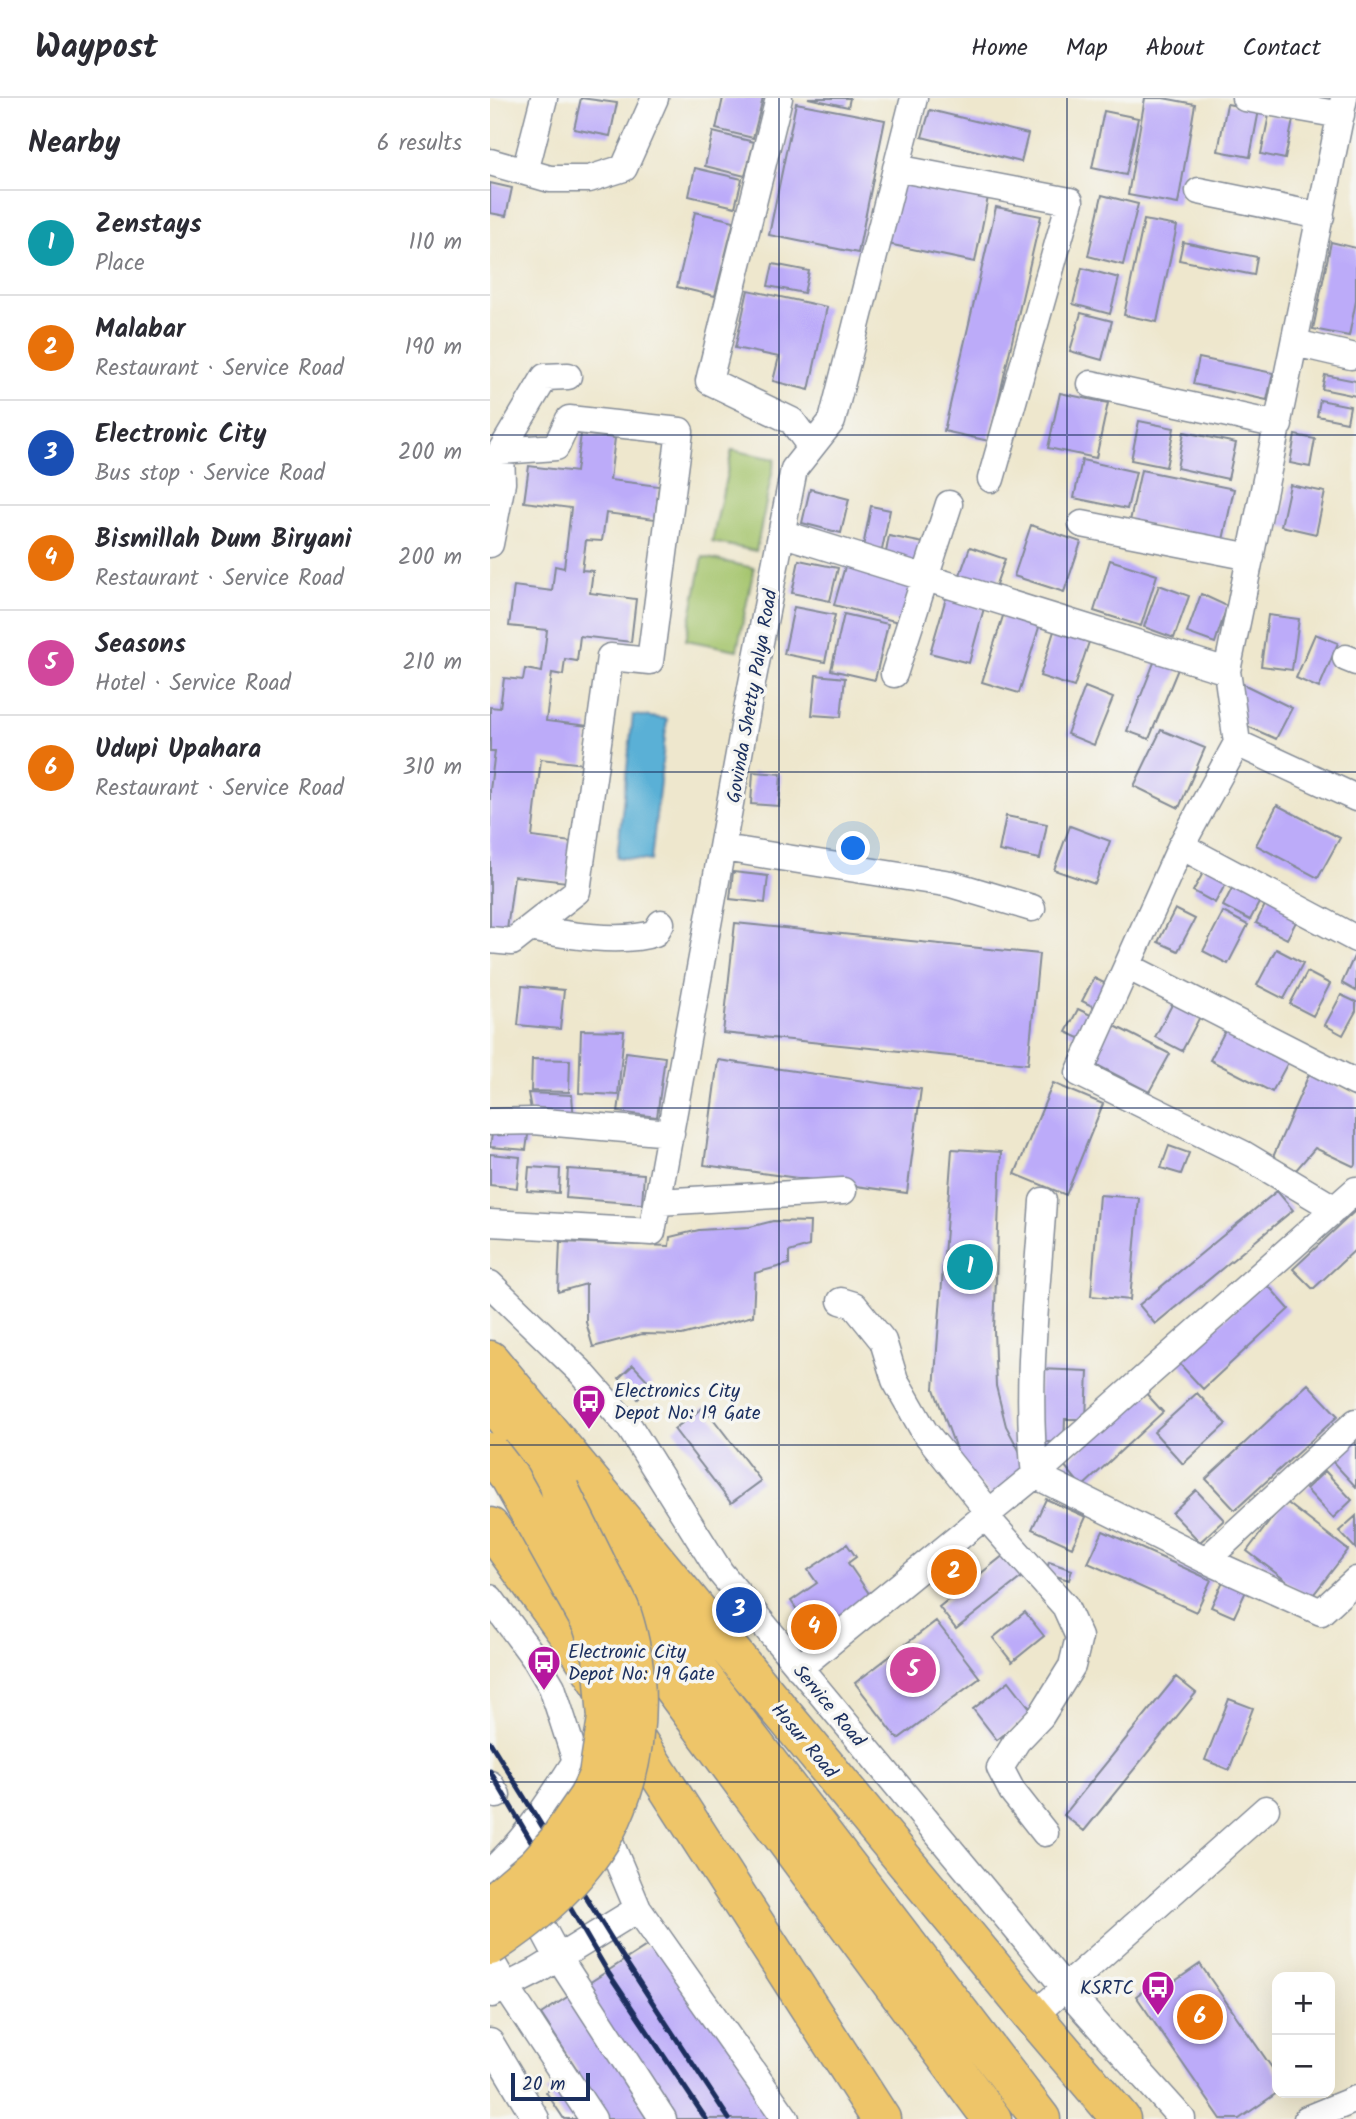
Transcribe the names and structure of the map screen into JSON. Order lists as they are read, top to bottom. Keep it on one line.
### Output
{"streets":{"highway":["Hosur Road"],"street":["Govinda Shetty Palya Road","Service Road"]},"places":{"bus stop":["Electronics City Depot No: 19 Gate","Electronic City Depot No: 19 Gate","KSRTC"]},"scale_bar":"20 m","page":{"header":"Waypost","nav":["Home","Map","About","Contact"],"heading":["Nearby","6 results"],"list":[{"mark":"1","name":"Zenstays","note":"Place","value":"110 m"},{"mark":"2","name":"Malabar","note":"Restaurant · Service Road","value":"190 m"},{"mark":"3","name":"Electronic City","note":"Bus stop · Service Road","value":"200 m"},{"mark":"4","name":"Bismillah Dum Biryani","note":"Restaurant · Service Road","value":"200 m"},{"mark":"5","name":"Seasons","note":"Hotel · Service Road","value":"210 m"},{"mark":"6","name":"Udupi Upahara","note":"Restaurant · Service Road","value":"310 m"}],"pins":["1","2","3","4","5","6"],"map_buttons":["+","−"],"scale":"20 m"}}
